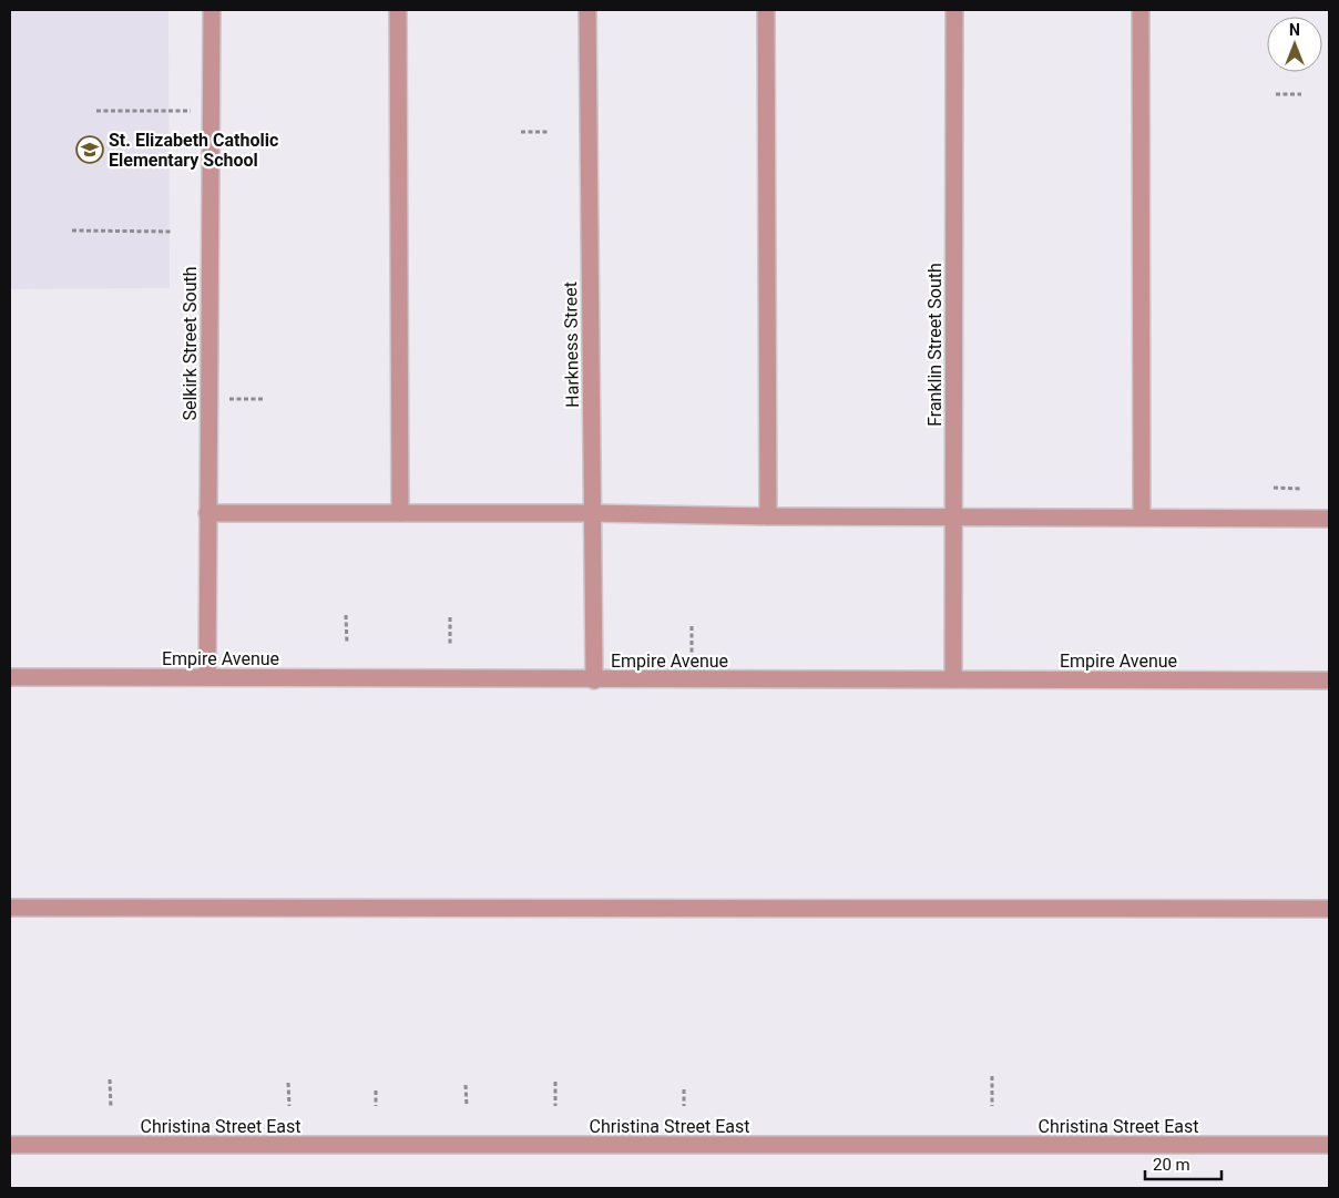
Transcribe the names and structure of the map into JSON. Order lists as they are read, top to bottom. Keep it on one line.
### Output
{"streets":{"street":["Selkirk Street South","Harkness Street","Franklin Street South","Empire Avenue","Christina Street East"]},"crossings":[["Selkirk Street South","Empire Avenue"],["Harkness Street","Empire Avenue"],["Franklin Street South","Empire Avenue"]],"places":{"school or university":["St. Elizabeth Catholic Elementary School"]},"scale_bar":"20 m","north":"top"}
